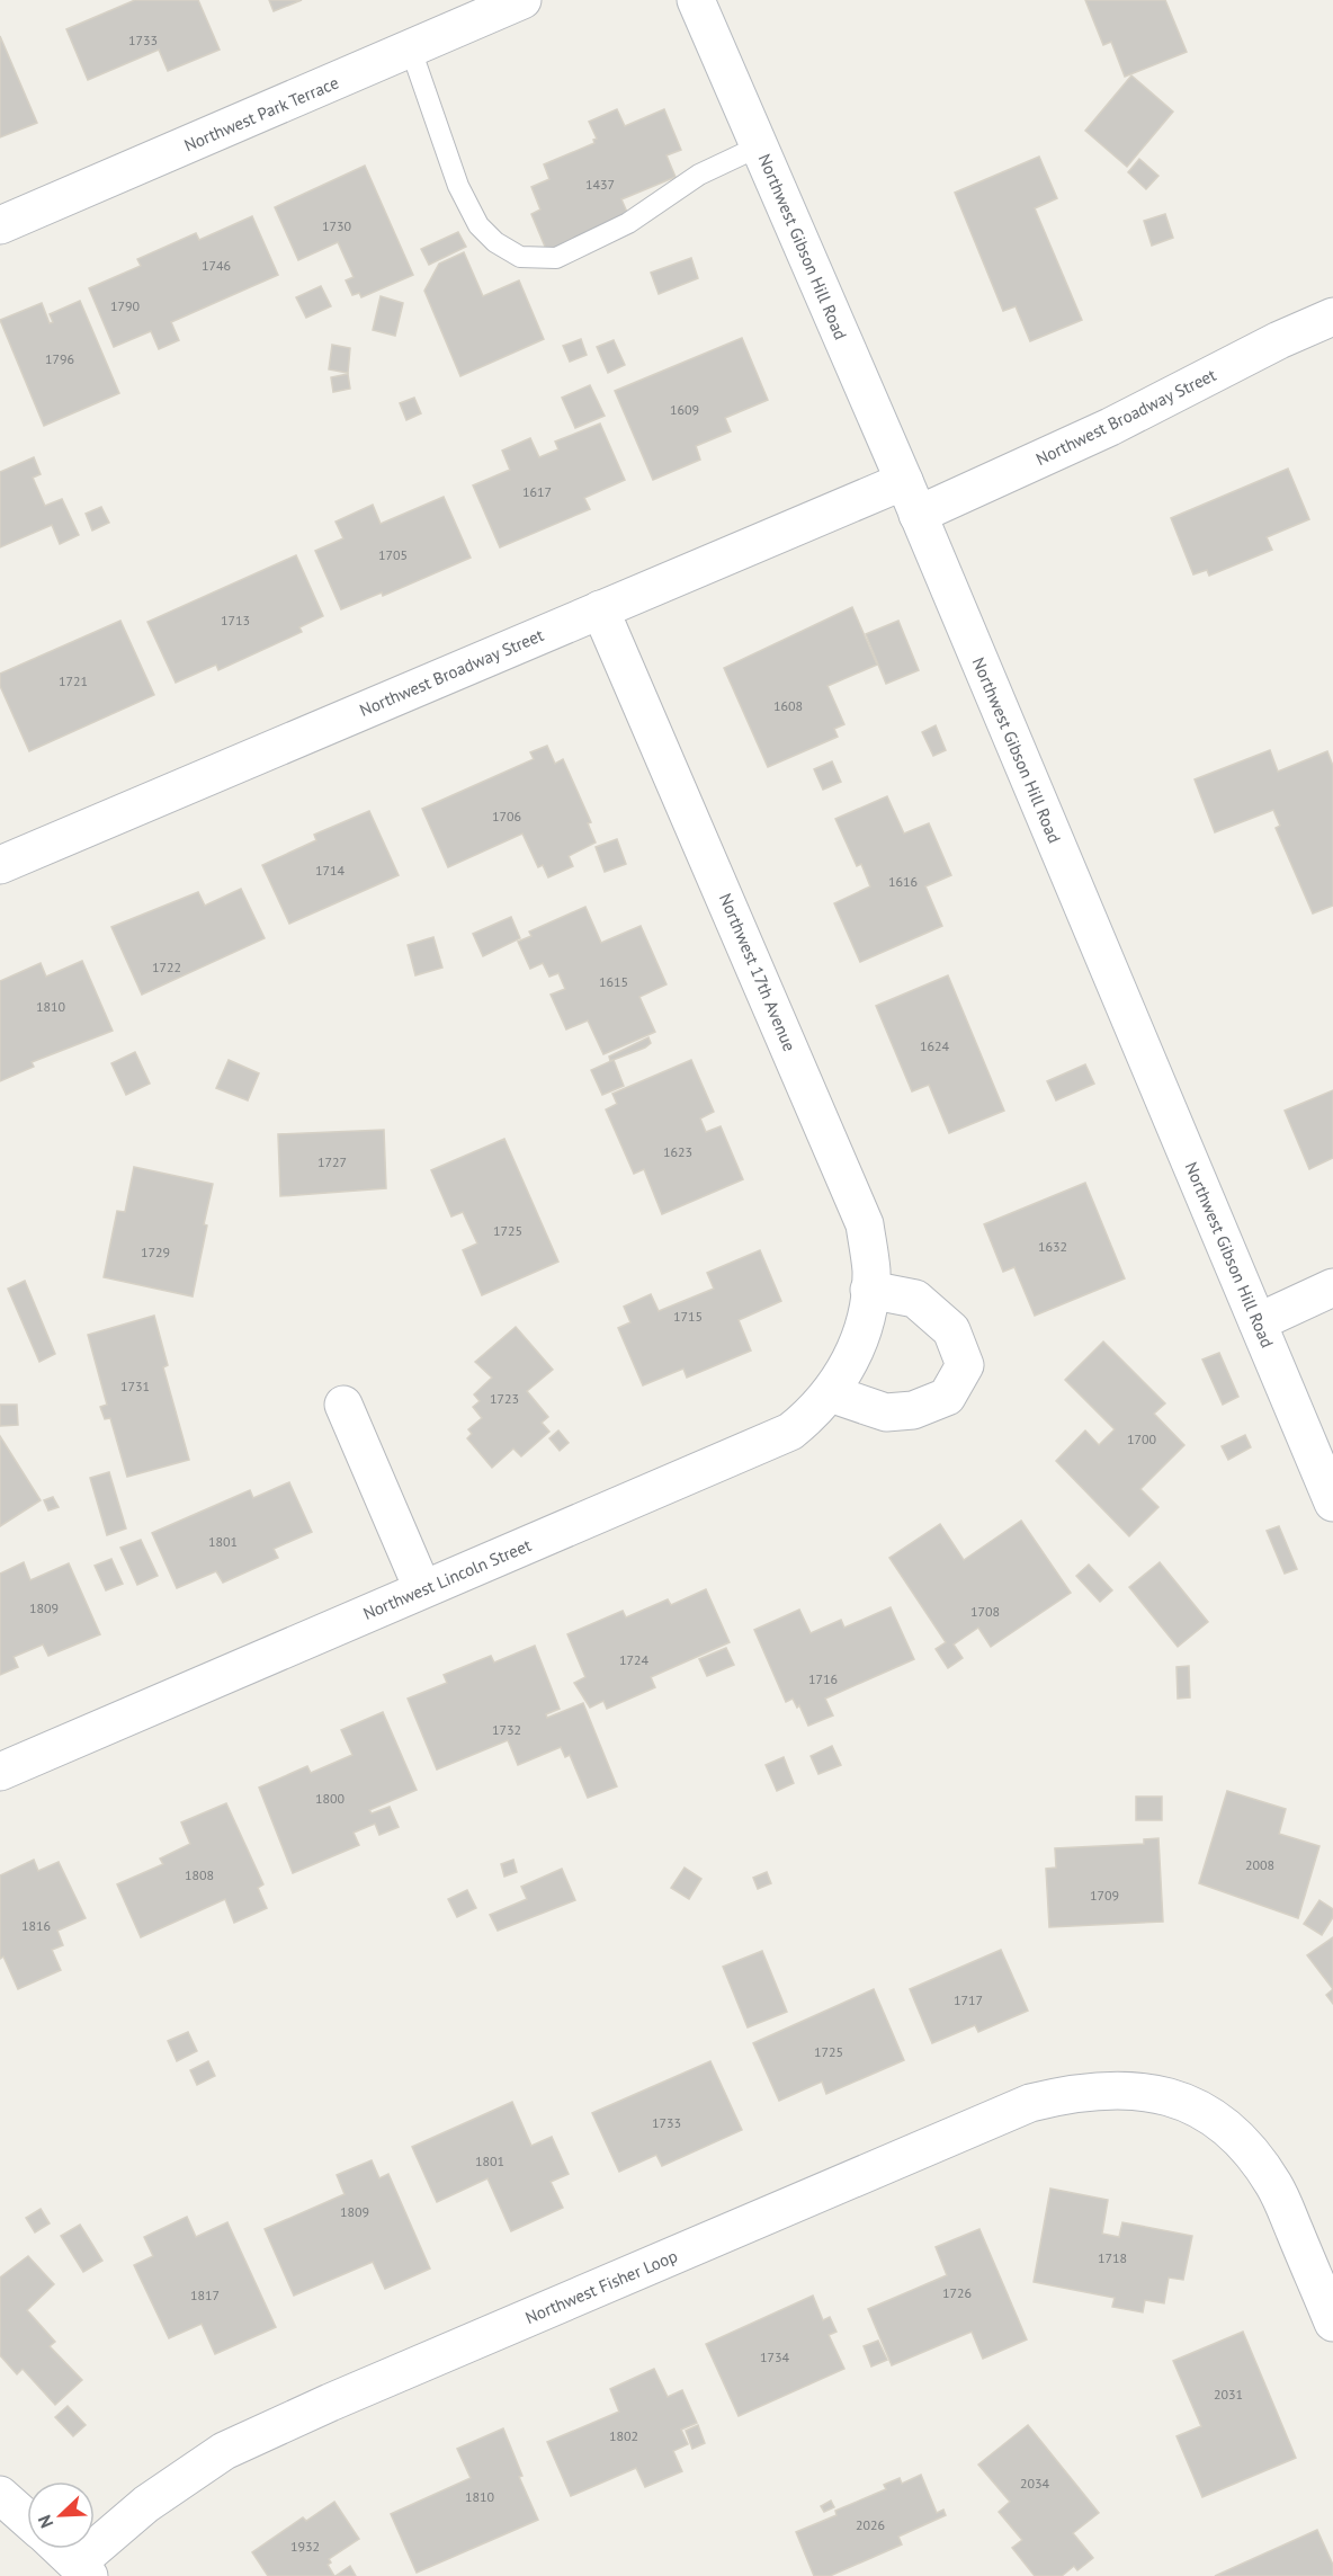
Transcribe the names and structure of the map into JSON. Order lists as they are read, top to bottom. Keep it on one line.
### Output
{"streets":{"street":["Northwest Park Terrace","Northwest Gibson Hill Road","Northwest Broadway Street","Northwest 17th Avenue","Northwest Lincoln Street","Northwest Fisher Loop"]},"crossings":[["Northwest Gibson Hill Road","Northwest Broadway Street"],["Northwest Broadway Street","Northwest 17th Avenue"],["Northwest 17th Avenue","Northwest Lincoln Street"]],"house_numbers":["1733","1437","1730","1746","1790","1796","1609","1617","1705","1713","1721","1608","1706","1714","1616","1722","1615","1810","1624","1623","1727","1725","1632","1729","1715","1731","1723","1700","1801","1809","1708","1724","1716","1732","1800","2008","1808","1709","1816","1717","1725","1733","1801","1809","1718","1726","1817","1734","2031","1802","2034","1810","2026","1932"],"north":"bottom left"}
